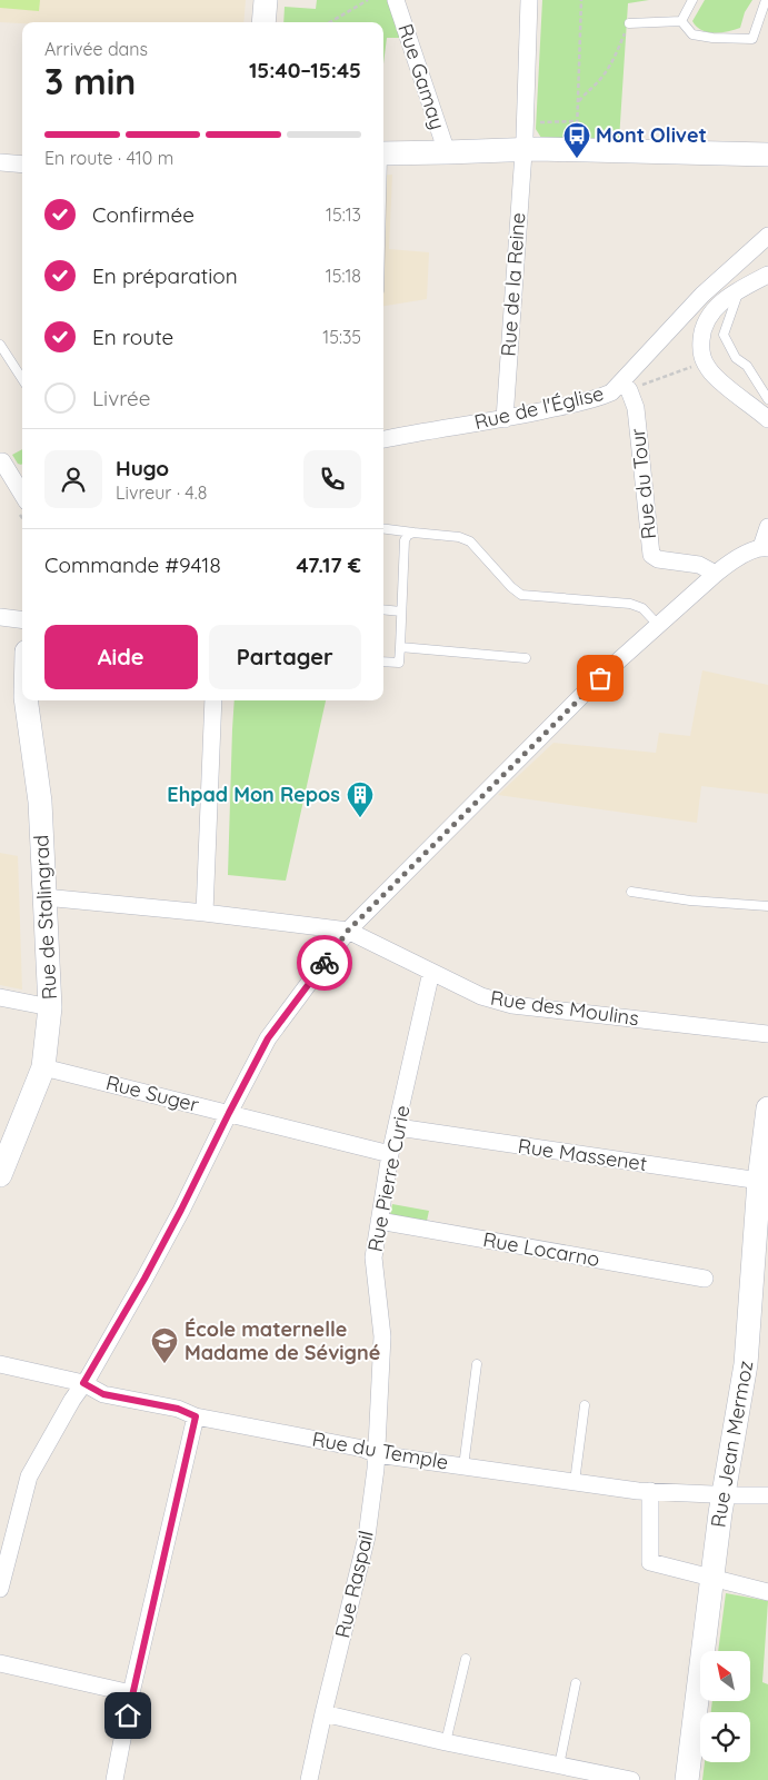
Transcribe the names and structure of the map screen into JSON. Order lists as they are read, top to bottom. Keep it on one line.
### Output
{"streets":{"main road":["Rue de Stalingrad","Rue Jean Mermoz"],"street":["Rue Gamay","Rue de la Reine","Rue de l'Église","Rue du Tour","Rue des Moulins","Rue Suger","Rue Massenet","Rue Pierre Curie","Rue Locarno","Rue du Temple","Rue Raspail"]},"crossings":[["Rue de la Reine","Rue de l'Église"],["Rue de l'Église","Rue du Tour"],["Rue de Stalingrad","Rue des Moulins"],["Rue de Stalingrad","Rue Suger"],["Rue des Moulins","Rue Pierre Curie"],["Rue Suger","Rue Pierre Curie"],["Rue Massenet","Rue Pierre Curie"],["Rue Massenet","Rue Jean Mermoz"],["Rue Pierre Curie","Rue Locarno"],["Rue Pierre Curie","Rue du Temple"],["Rue Pierre Curie","Rue Raspail"],["Rue Jean Mermoz","Rue du Temple"],["Rue du Temple","Rue Raspail"]],"places":{"bus stop":["Mont Olivet"],"building":["Ehpad Mon Repos"],"school or university":["École maternelle Madame de Sévigné"]},"north":"top left","page":{"heading":["3 min","Arrivée dans","15:40–15:45"],"panel":["Hugo","Livreur · 4.8","Commande #9418","47.17 €"],"bar":"En route · 410 m","list":[["Confirmée","15:13"],["En préparation","15:18"],["En route","15:35"],"Livrée"],"buttons":["Aide","Partager"]}}
